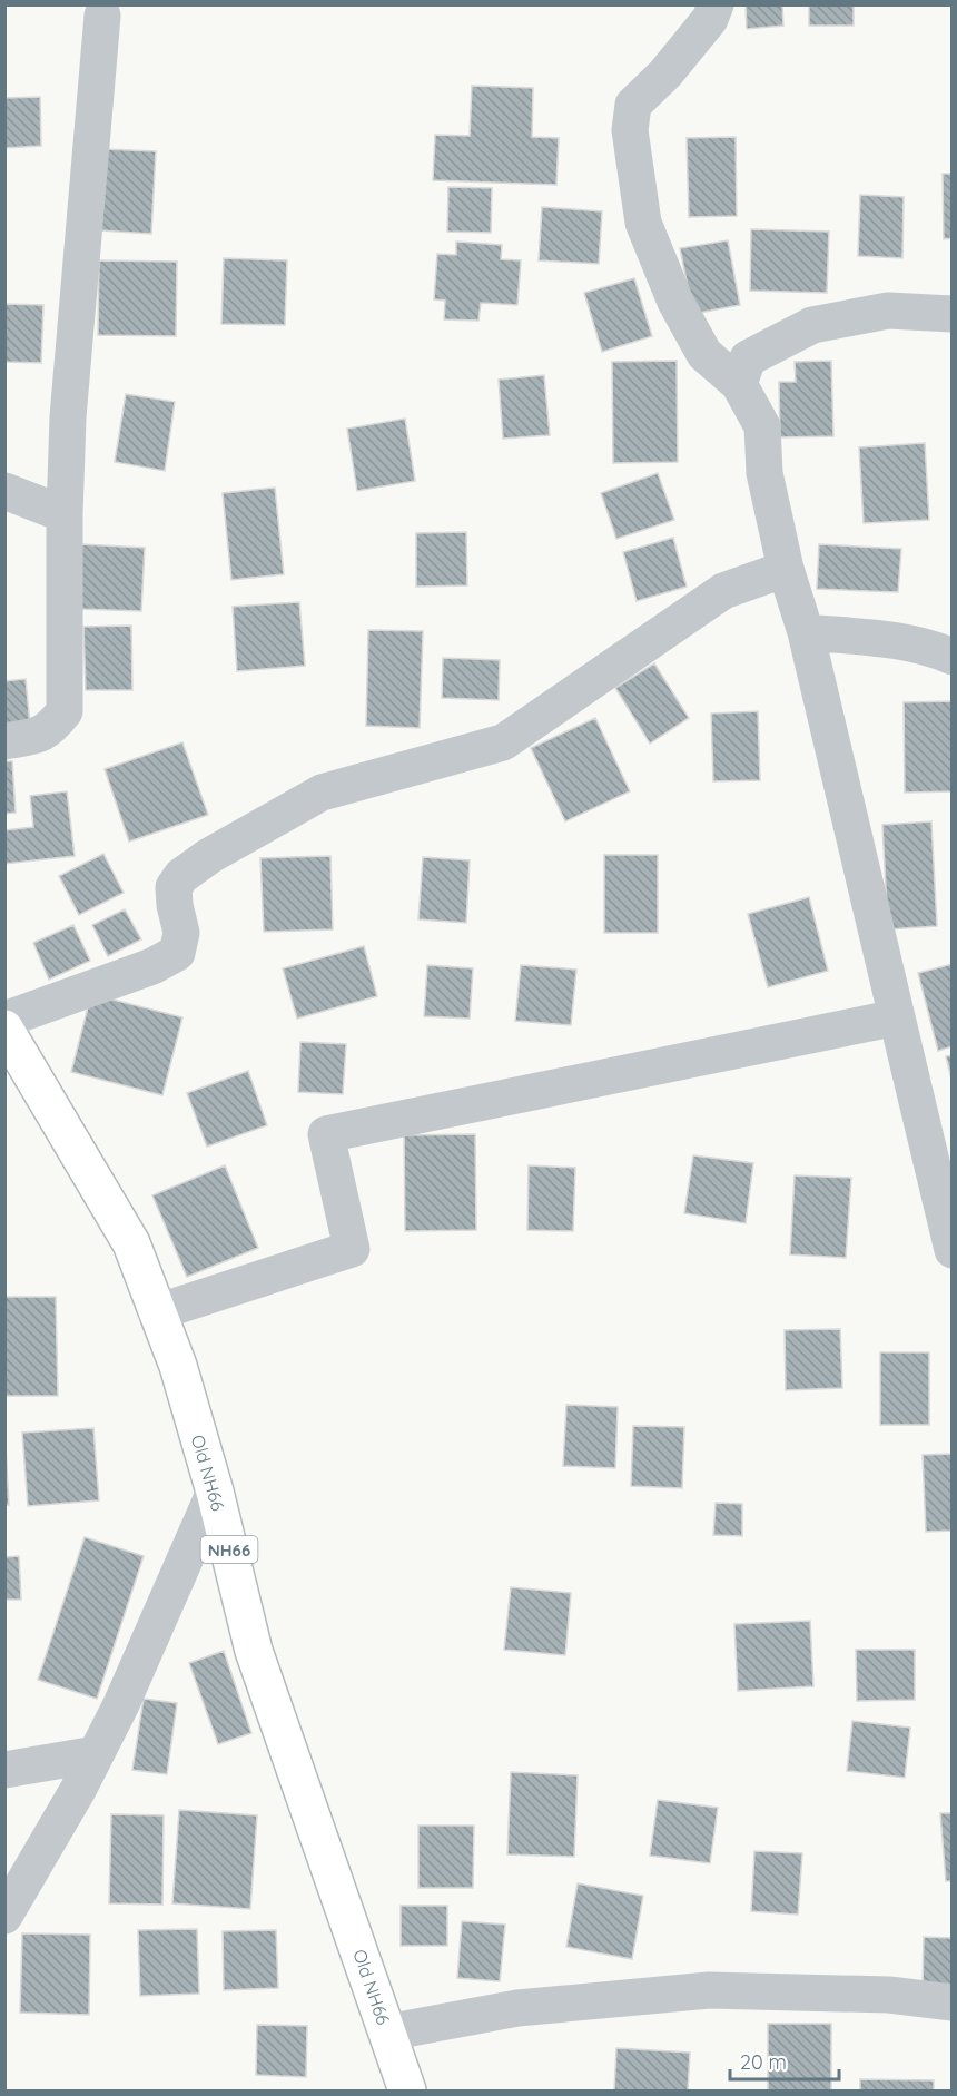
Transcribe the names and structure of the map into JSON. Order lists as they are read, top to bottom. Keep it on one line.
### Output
{"streets":{"main road":["Old NH66","NH66"]},"scale_bar":"20 m"}
